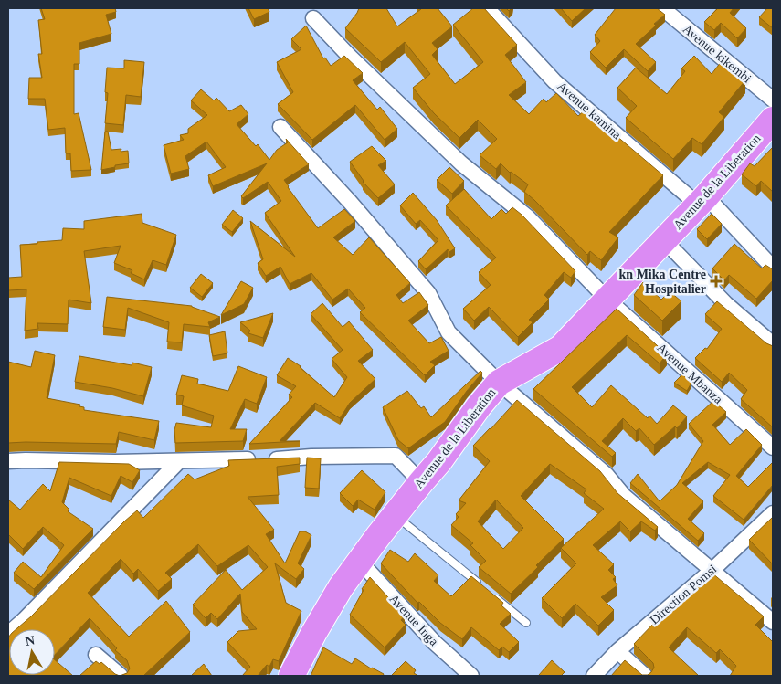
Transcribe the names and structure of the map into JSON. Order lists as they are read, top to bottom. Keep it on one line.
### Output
{"streets":{"highway":["Avenue de la Libération"],"street":["Avenue kikembi","Avenue kamina","Avenue Mbanza","Direction Pomsi","Avenue Inga"]},"crossings":[["Avenue kamina","Avenue de la Libération"],["Avenue de la Libération","Avenue Mbanza"],["Avenue de la Libération","Avenue Inga"]],"places":{"health":["kn Mika Centre Hospitalier"]},"north":"top"}
